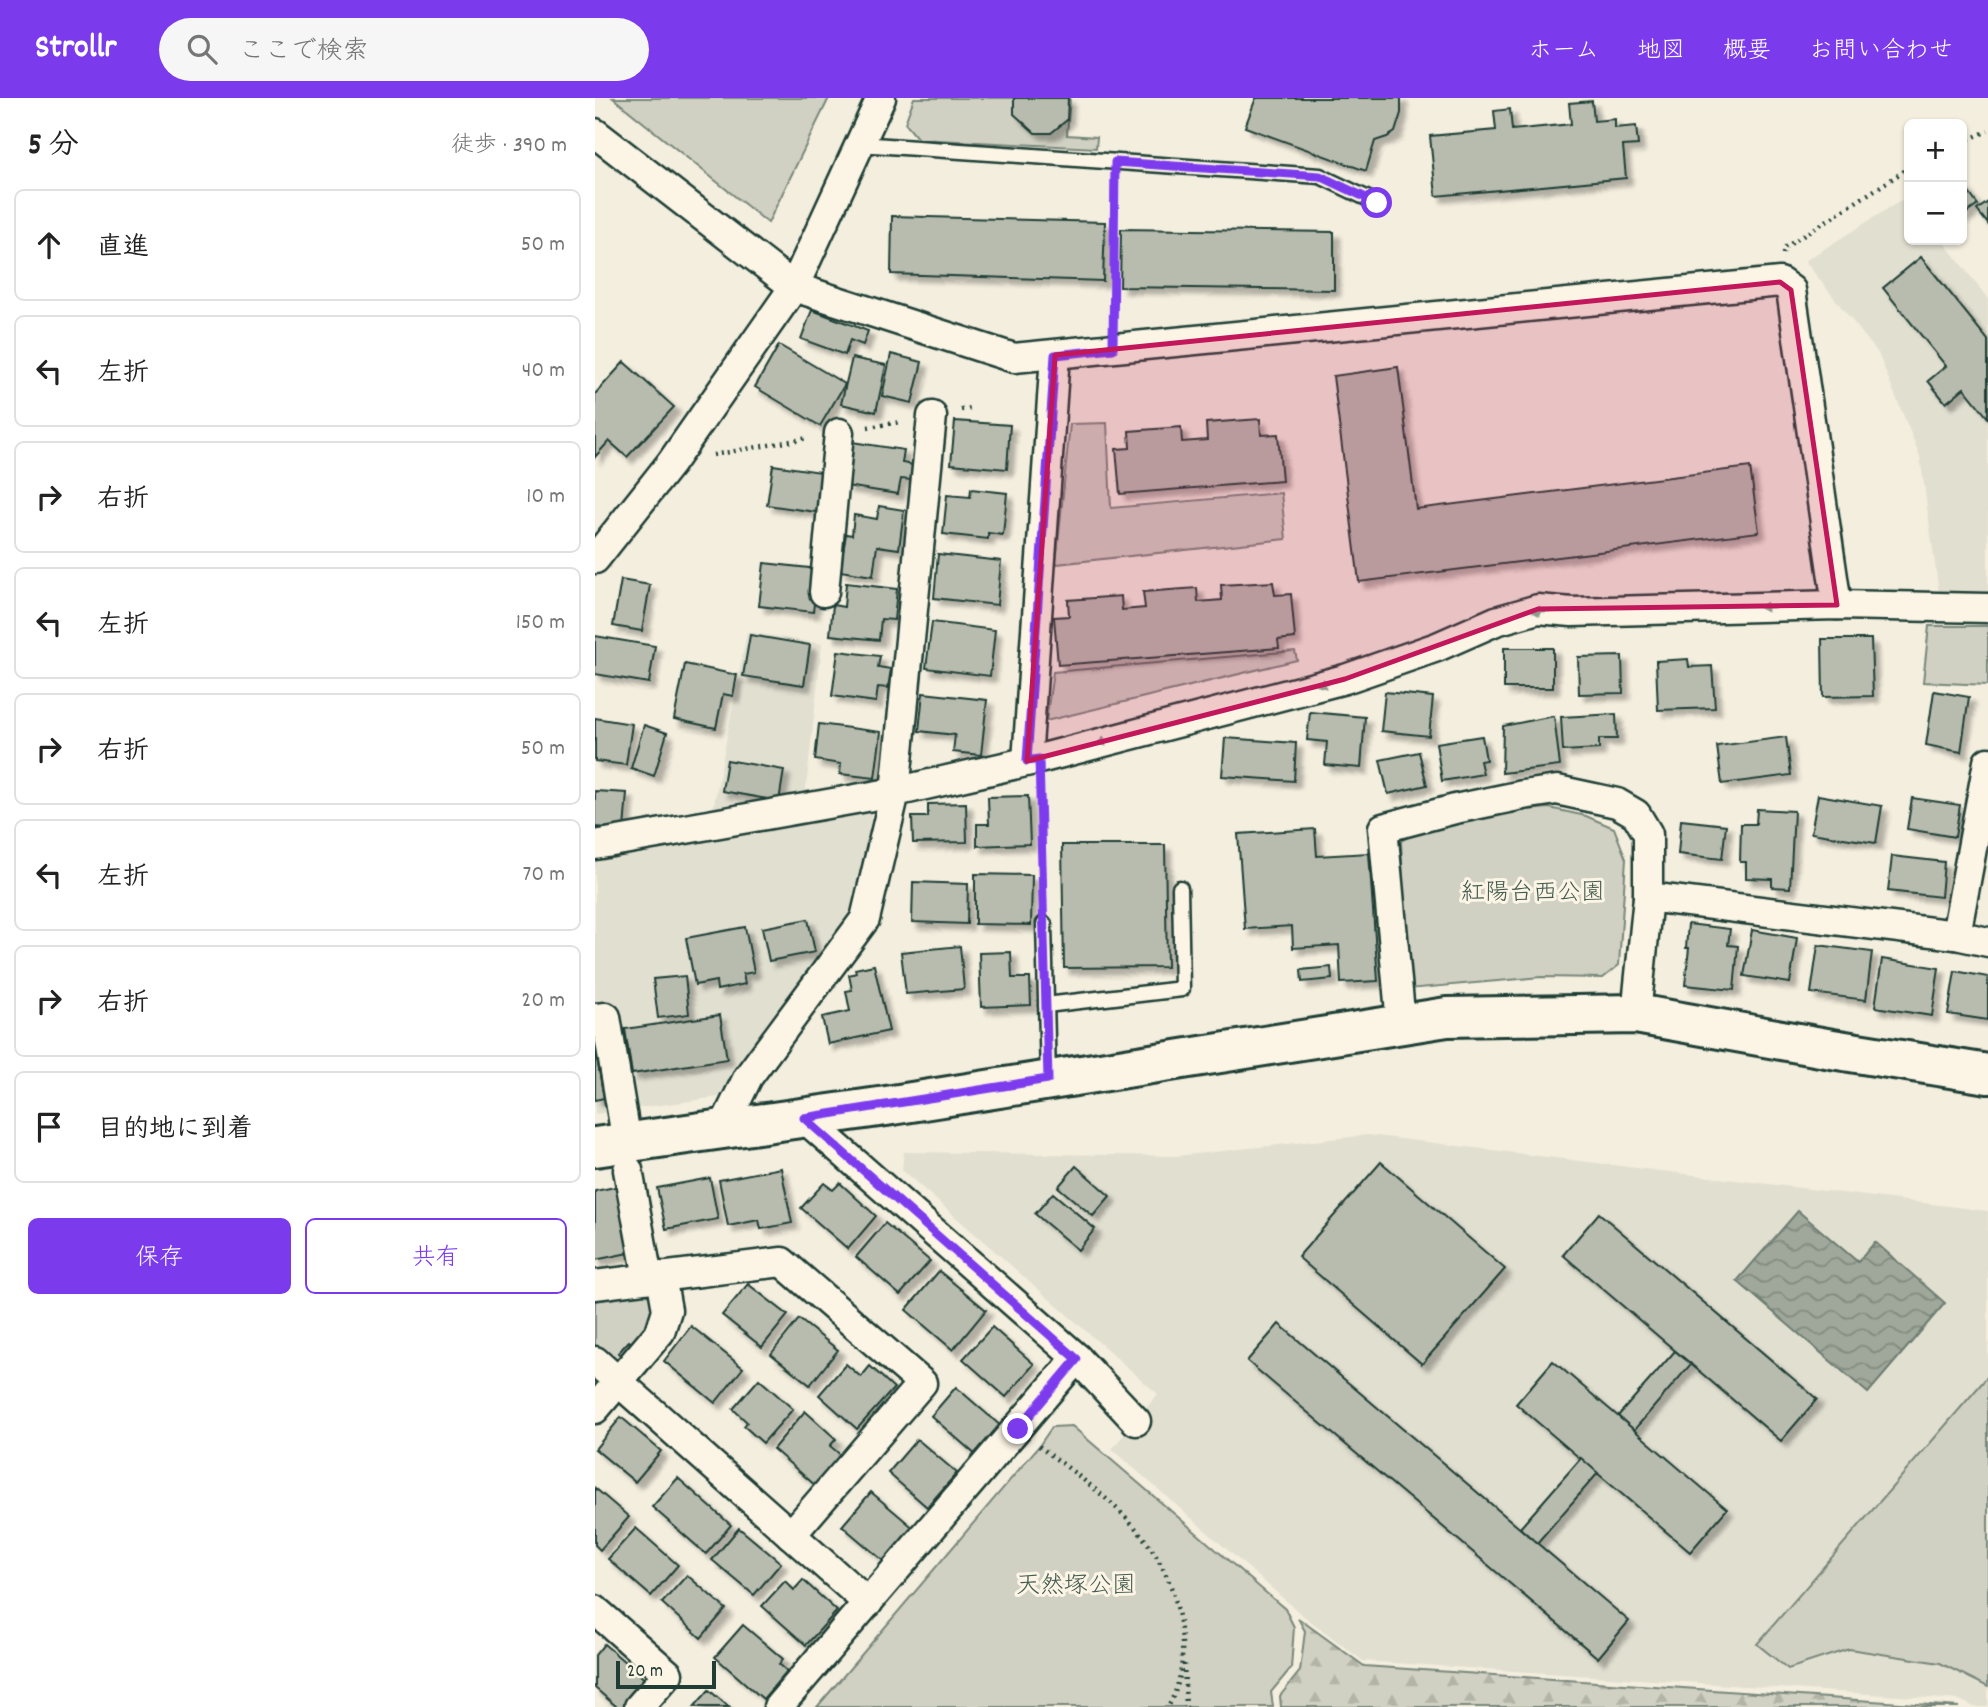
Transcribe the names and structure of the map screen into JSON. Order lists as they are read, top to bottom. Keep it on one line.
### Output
{"parks":["紅陽台西公園","天然塚公園"],"scale_bar":"20 m","page":{"header":"Strollr","search":"ここで検索","nav":["ホーム","地図","概要","お問い合わせ"],"heading":["5 分","徒歩 · 390 m"],"map_buttons":["+","−"],"list":[["直進","50 m"],["左折","40 m"],["右折","10 m"],["左折","150 m"],["右折","50 m"],["左折","70 m"],["右折","20 m"],"目的地に到着"],"buttons":["保存","共有"],"scale":"20 m"}}
